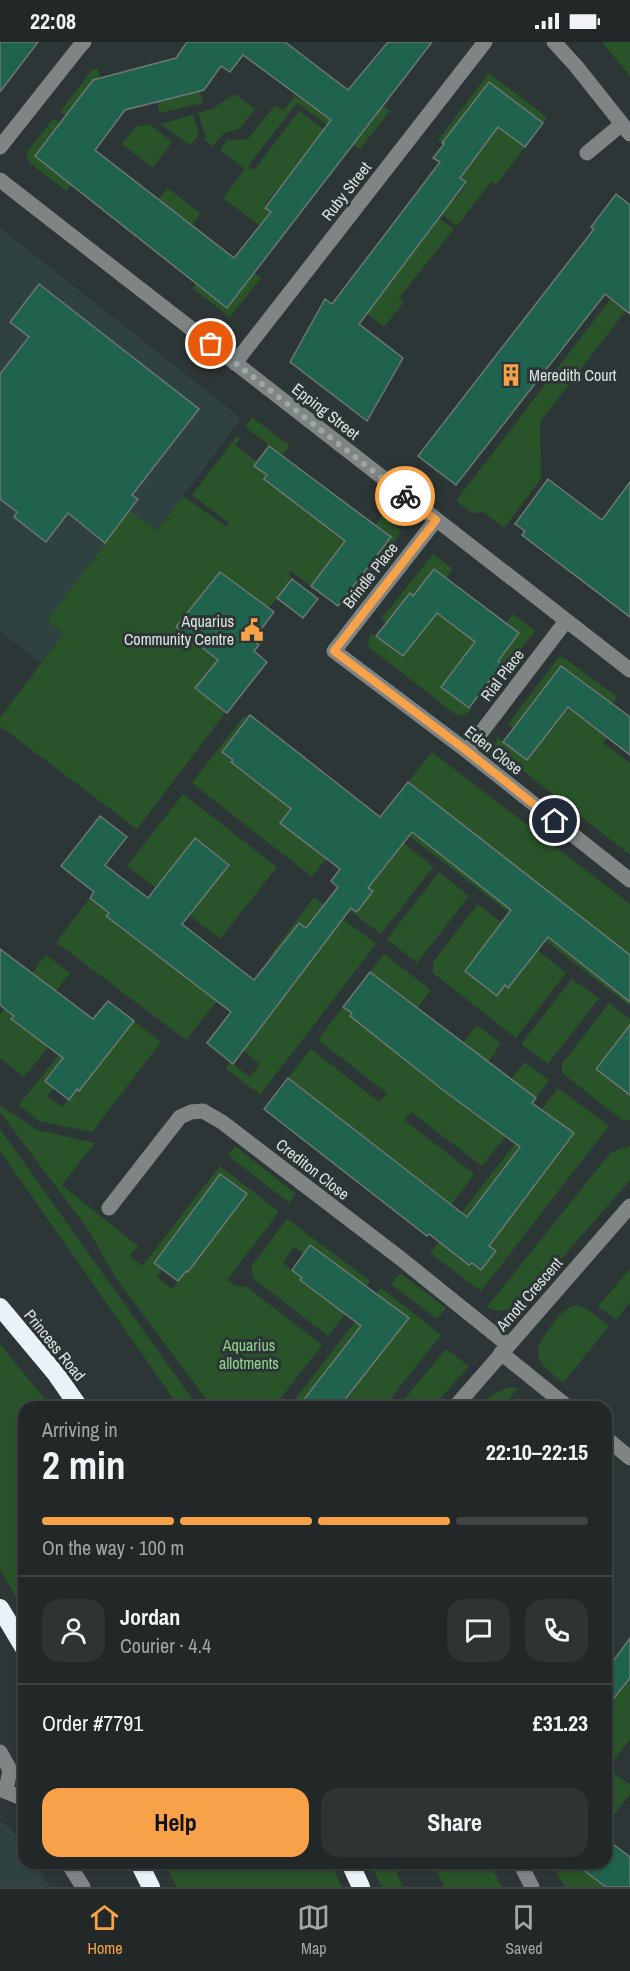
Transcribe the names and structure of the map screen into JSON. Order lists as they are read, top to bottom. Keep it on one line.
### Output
{"streets":{"highway":["Princess Road"],"street":["Ruby Street","Epping Street","Brindle Place","Rial Place","Eden Close","Crediton Close","Arnott Crescent"]},"crossings":[["Ruby Street","Epping Street"],["Epping Street","Brindle Place"],["Epping Street","Rial Place"],["Brindle Place","Eden Close"],["Rial Place","Eden Close"],["Crediton Close","Arnott Crescent"]],"parks":["Aquarius allotments"],"places":{"building":["Meredith Court"],"public building":["Aquarius Community Centre"]},"page":{"status":"22:08","heading":["2 min","Arriving in","22:10–22:15"],"panel":["Jordan","Courier · 4.4","Order #7791","£31.23"],"bar":"On the way · 100 m","buttons":["Help","Share"],"tabs":["Home","Map","Saved"]}}
